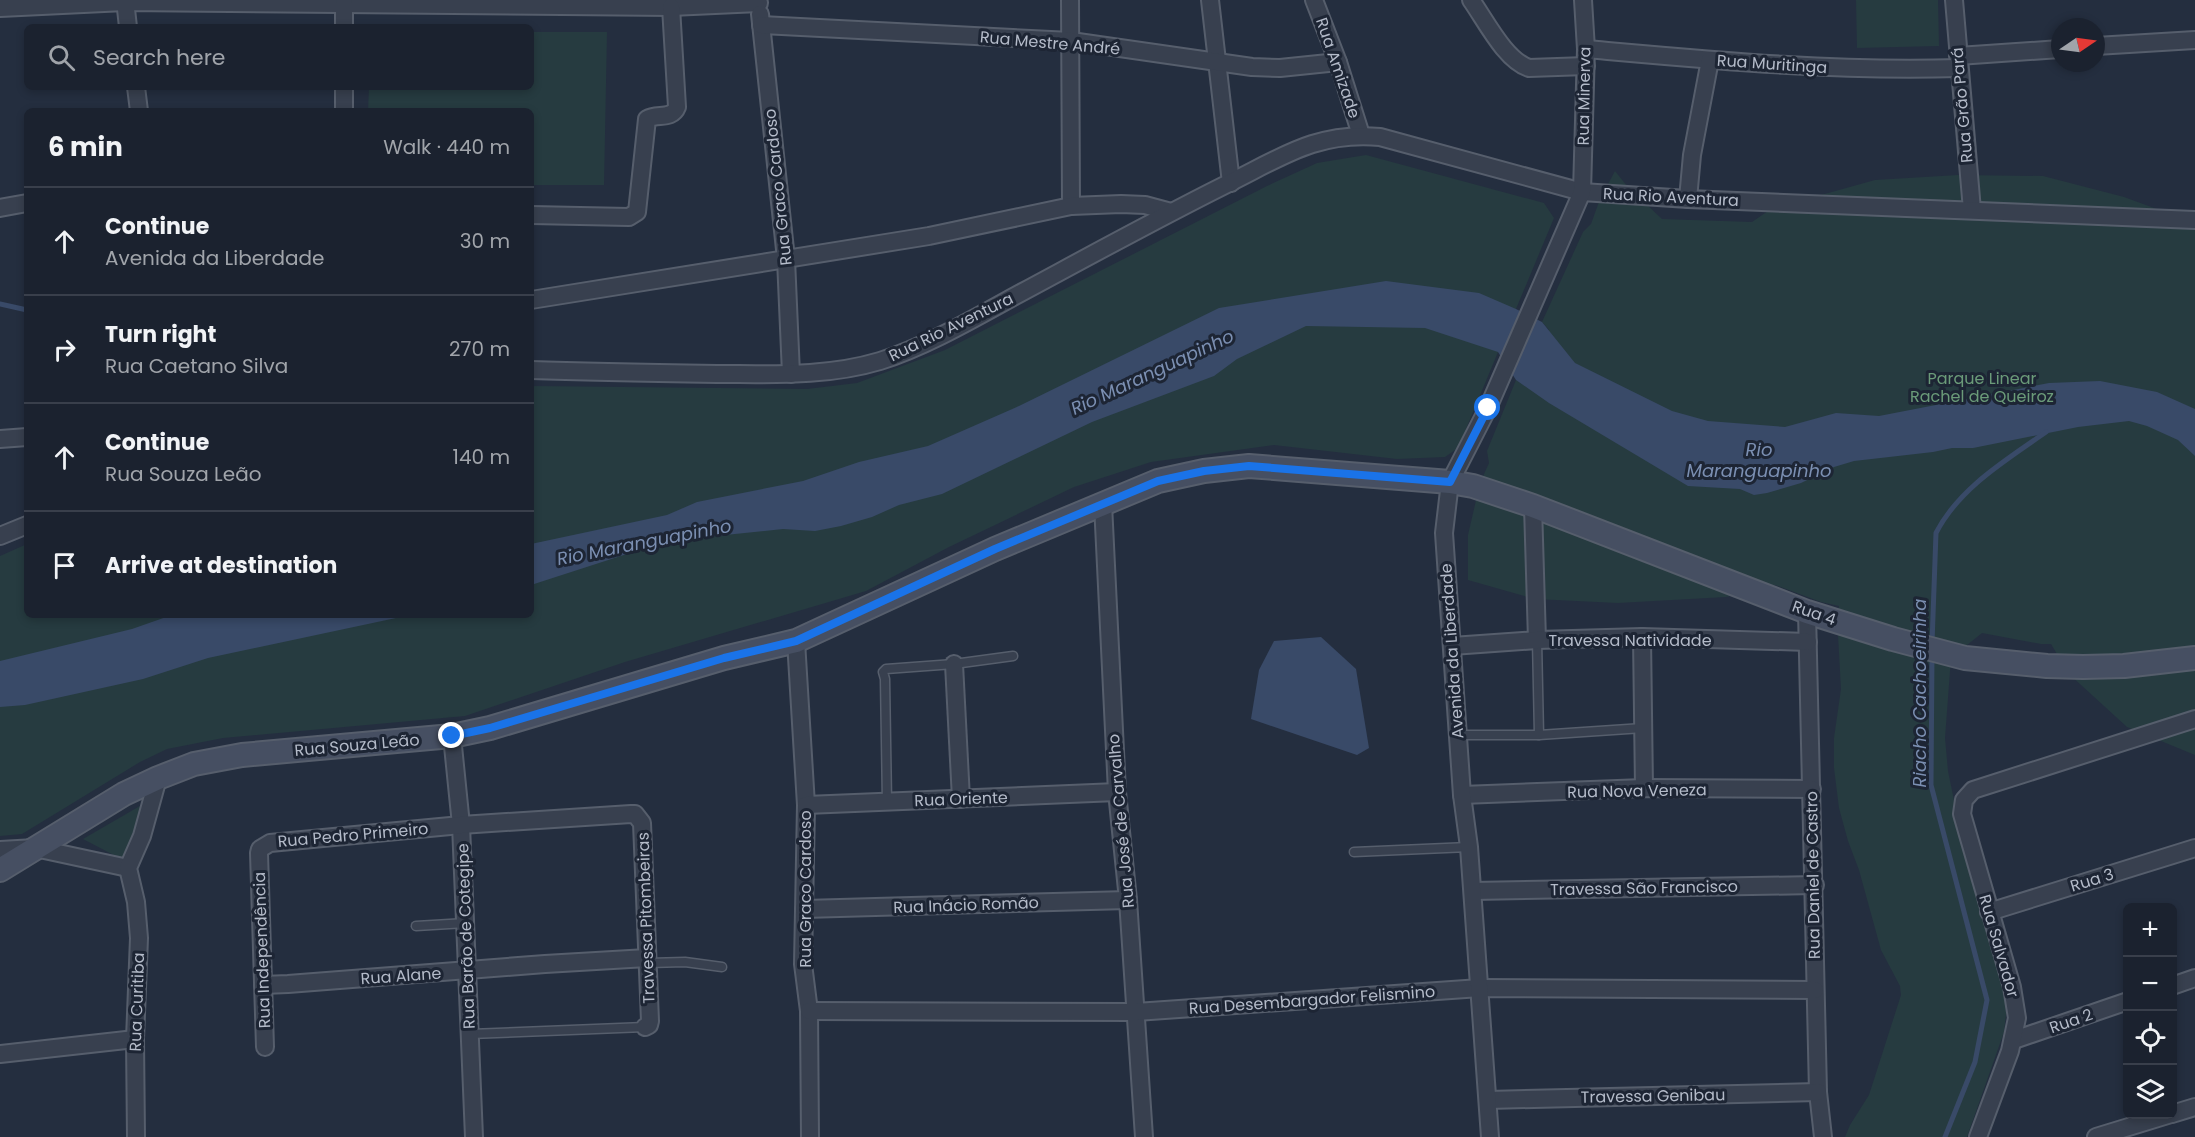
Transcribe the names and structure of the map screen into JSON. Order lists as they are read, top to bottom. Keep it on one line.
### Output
{"streets":{"main road":["Rua 4","Rua Souza Leão"],"street":["Rua Mestre André","Rua Muritinga","Rua Amizade","Rua Minerva","Rua Grão Pará","Rua Graco Cardoso","Rua Rio Aventura","Travessa Natividade","Avenida da Liberdade","Rua Nova Veneza","Rua Oriente","Rua José de Carvalho","Rua Pedro Primeiro","Rua Daniel de Castro","Rua 3","Travessa São Francisco","Rua Inácio Romão","Travessa Pitombeiras","Rua Barão de Cotegipe","Rua Salvador","Rua Independência","Rua Alane","Rua Desembargador Felismino","Rua Curitiba","Rua 2","Travessa Genibau"]},"crossings":[["Rua Mestre André","Rua Amizade"],["Rua Mestre André","Rua Graco Cardoso"],["Rua Muritinga","Rua Minerva"],["Rua Muritinga","Rua Grão Pará"],["Rua Amizade","Rua Rio Aventura"],["Rua Minerva","Rua Rio Aventura"],["Rua Minerva","Avenida da Liberdade"],["Rua Grão Pará","Rua Rio Aventura"],["Rua Graco Cardoso","Rua Rio Aventura"],["Rua Graco Cardoso","Rua Souza Leão"],["Rua Graco Cardoso","Rua Oriente"],["Rua Graco Cardoso","Rua Inácio Romão"],["Rua Graco Cardoso","Rua Desembargador Felismino"],["Rua Rio Aventura","Avenida da Liberdade"],["Rua 4","Avenida da Liberdade"],["Rua 4","Rua Souza Leão"],["Rua 4","Rua José de Carvalho"],["Rua 4","Rua Daniel de Castro"],["Travessa Natividade","Avenida da Liberdade"],["Travessa Natividade","Rua Daniel de Castro"],["Avenida da Liberdade","Rua Nova Veneza"],["Avenida da Liberdade","Travessa São Francisco"],["Avenida da Liberdade","Rua Desembargador Felismino"],["Avenida da Liberdade","Travessa Genibau"],["Rua Souza Leão","Rua José de Carvalho"],["Rua Souza Leão","Rua Barão de Cotegipe"],["Rua Nova Veneza","Rua Daniel de Castro"],["Rua Oriente","Rua José de Carvalho"],["Rua José de Carvalho","Rua Inácio Romão"],["Rua José de Carvalho","Rua Desembargador Felismino"],["Rua Pedro Primeiro","Travessa Pitombeiras"],["Rua Pedro Primeiro","Rua Barão de Cotegipe"],["Rua Pedro Primeiro","Rua Independência"],["Rua Daniel de Castro","Travessa São Francisco"],["Rua Daniel de Castro","Rua Desembargador Felismino"],["Rua Daniel de Castro","Travessa Genibau"],["Rua 3","Rua Salvador"],["Travessa Pitombeiras","Rua Alane"],["Rua Barão de Cotegipe","Rua Alane"],["Rua Salvador","Rua 2"],["Rua Independência","Rua Alane"]],"water":["Rio Maranguapinho","Riacho Cachoeirinha"],"parks":["Parque Linear Rachel de Queiroz"],"north":"right","page":{"search":"Search here","heading":["6 min","Walk · 440 m"],"list":[["Continue","Avenida da Liberdade","30 m"],["Turn right","Rua Caetano Silva","270 m"],["Continue","Rua Souza Leão","140 m"],"Arrive at destination"],"map_buttons":["+","−"]}}
